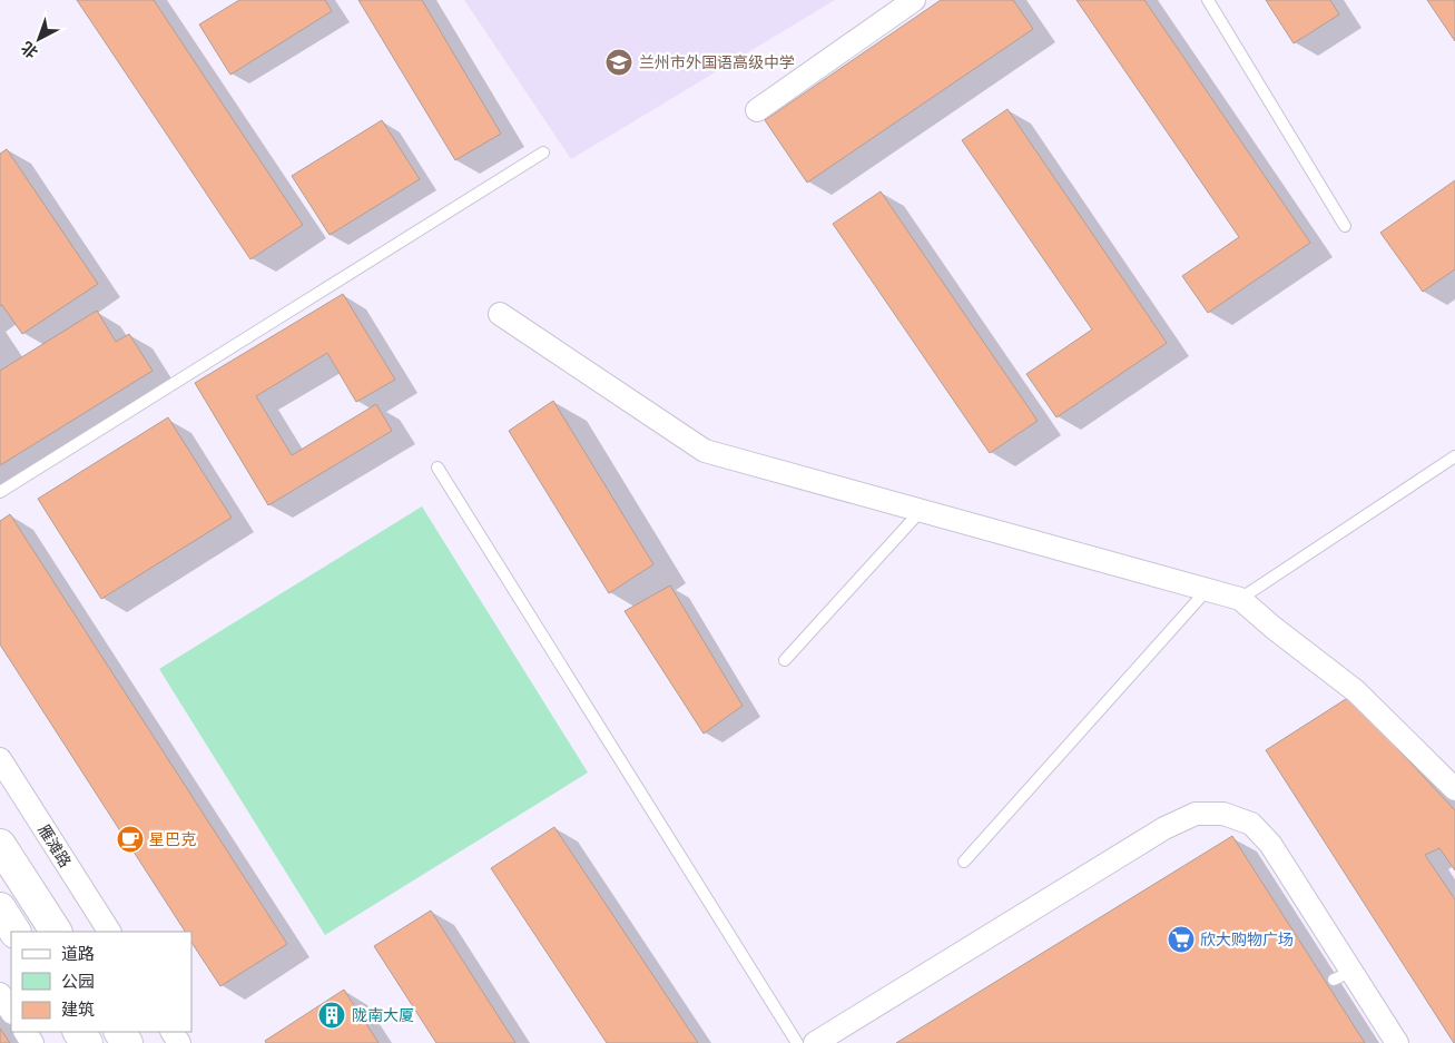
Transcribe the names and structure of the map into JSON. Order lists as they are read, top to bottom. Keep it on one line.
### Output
{"streets":{"street":["雁滩路"]},"places":{"school or university":["兰州市外国语高级中学"],"cafe":["星巴克"],"supermarket":["欣大购物广场"],"building":["陇南大厦"]},"legend":["道路","公园","建筑"],"north":"bottom left"}
